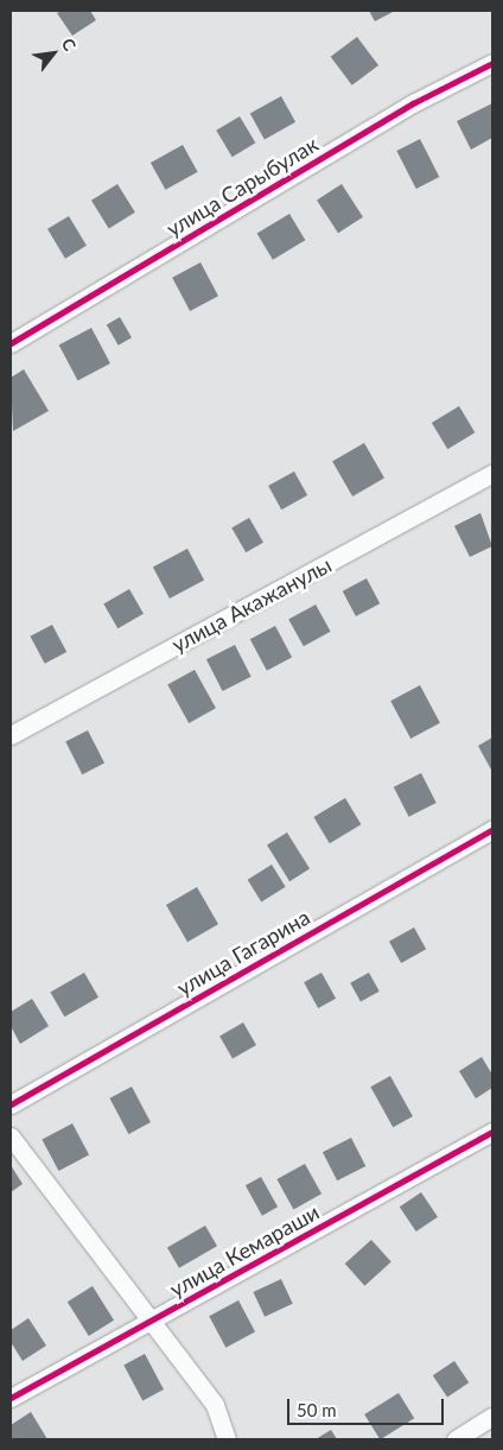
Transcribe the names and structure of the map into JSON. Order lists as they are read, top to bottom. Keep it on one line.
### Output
{"streets":{"street":["улица Сарыбулак","улица Акажанулы","улица Гагарина","улица Кемараши"]},"scale_bar":"50 m","north":"top right"}
